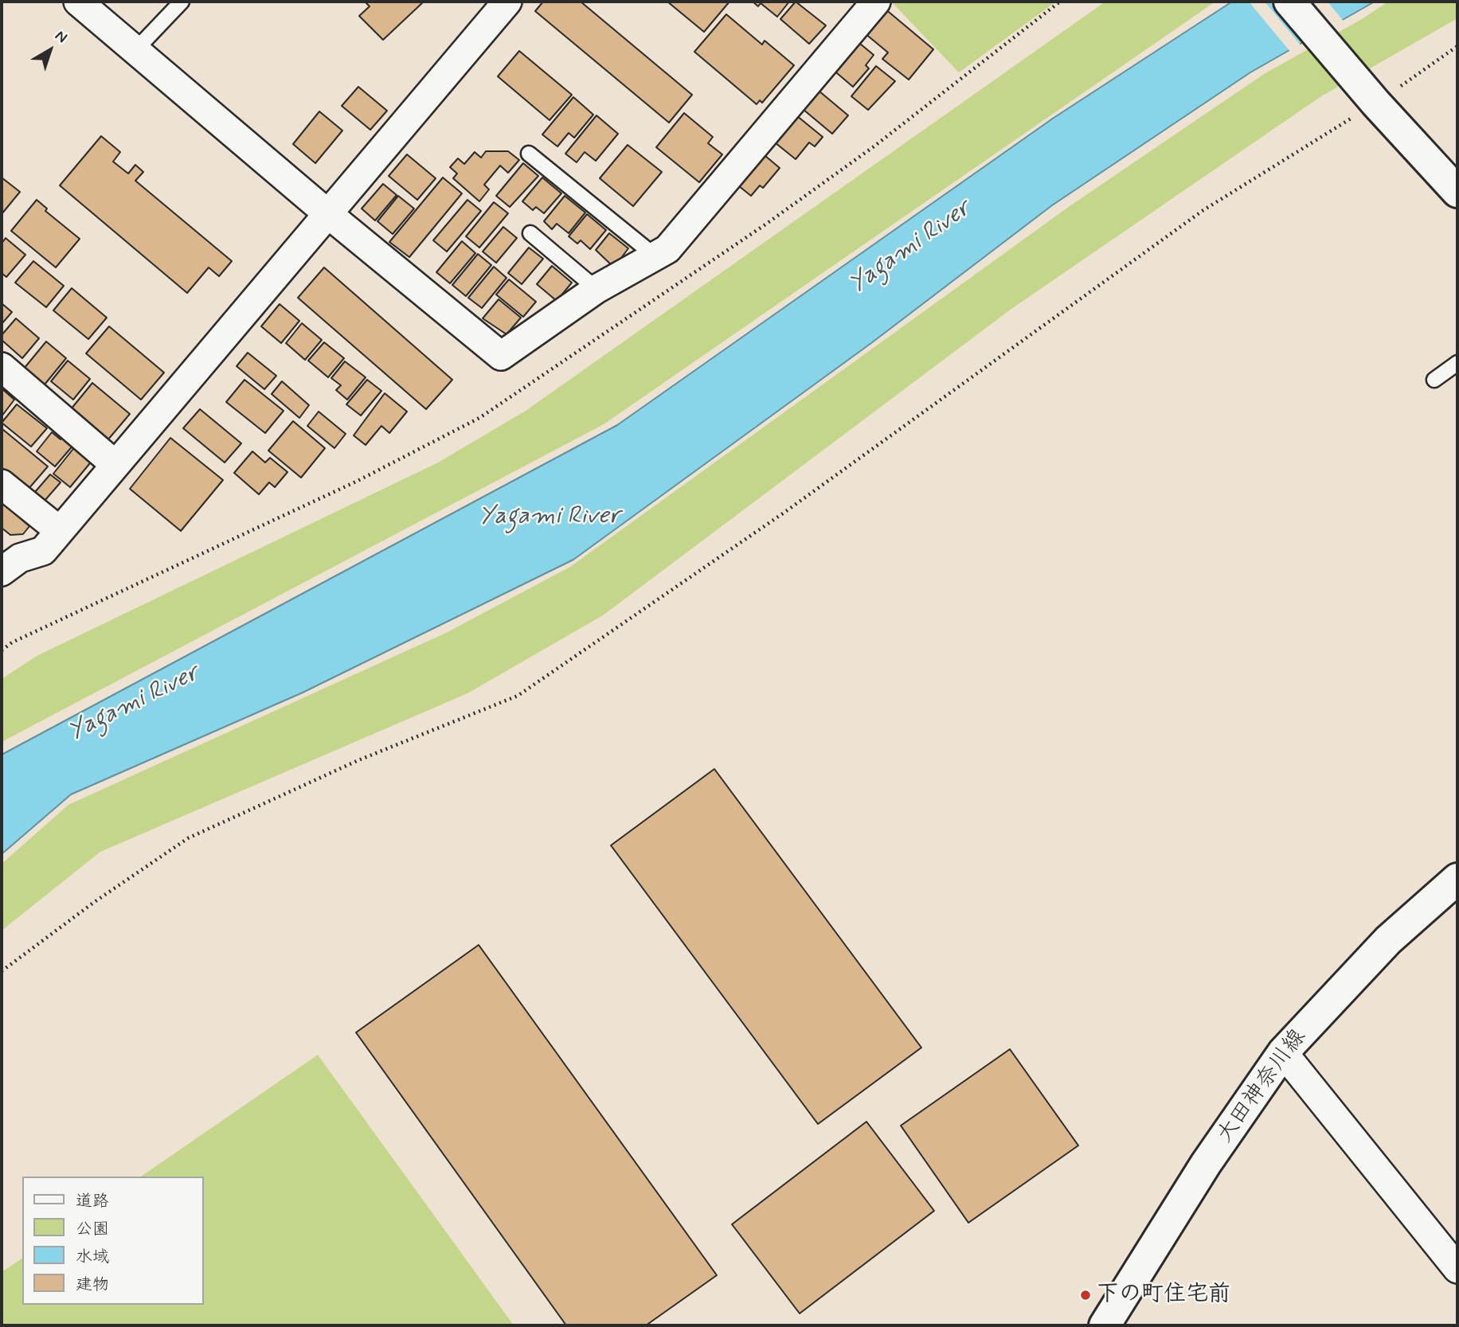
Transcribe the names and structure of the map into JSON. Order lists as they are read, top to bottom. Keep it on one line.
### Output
{"streets":{"main road":["大田神奈川線"]},"water":["Yagami River"],"places":["下の町住宅前"],"legend":["道路","公園","水域","建物"],"north":"top right"}
